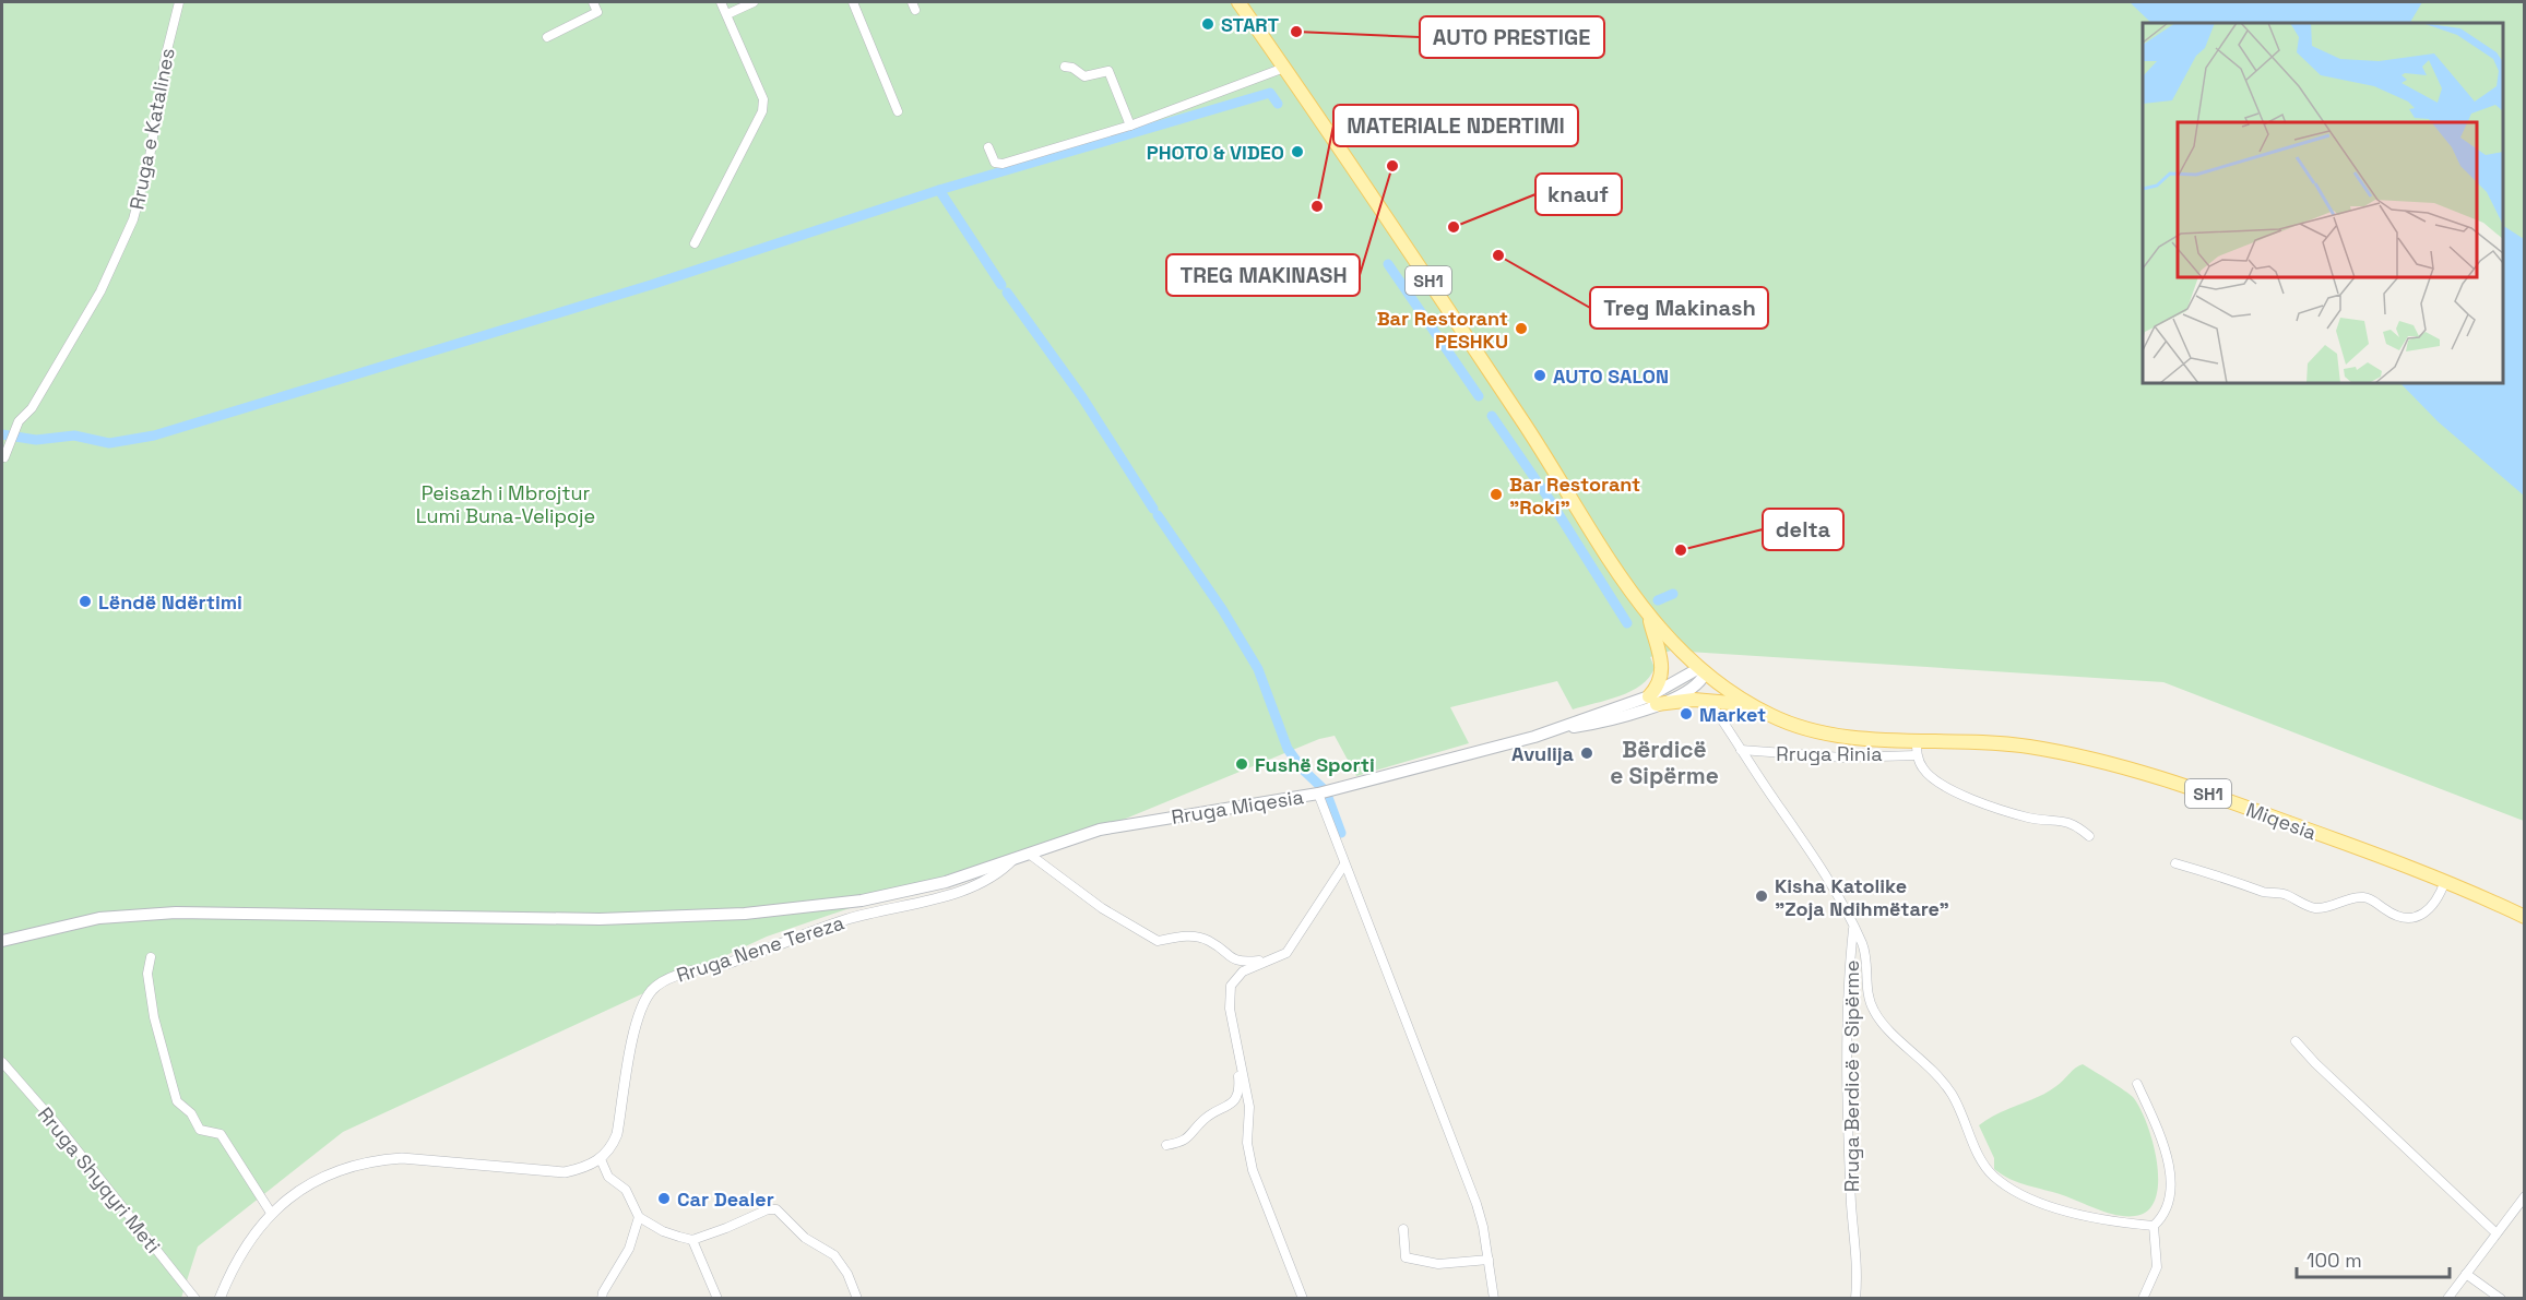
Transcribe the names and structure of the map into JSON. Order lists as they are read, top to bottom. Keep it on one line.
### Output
{"streets":{"main road":["SH1","Rruga Miqesia","Miqesia"],"street":["Rruga e Katalines","Rruga Rinia","Rruga Nene Tereza","Rruga Berdicë e Sipërme","Rruga Shyqyri Meti"]},"crossings":[["SH1","Rruga Miqesia"],["SH1","Miqesia"],["Rruga Miqesia","Rruga Nene Tereza"]],"districts":["Bërdicë e Sipërme"],"parks":["Peisazh i Mbrojtur Lumi Buna-Velipoje"],"places":["START","AUTO PRESTIGE","PHOTO & VIDEO","TREG MAKINASH","MATERIALE NDERTIMI","knauf","Treg Makinash","Bar Restorant PESHKU","AUTO SALON","Bar Restorant \"Roki\"","delta","Lëndë Ndërtimi","Market","Avulija","Fushë Sporti","Kisha Katolike \"Zoja Ndihmëtare\"","Car Dealer"],"scale_bar":"100 m"}
